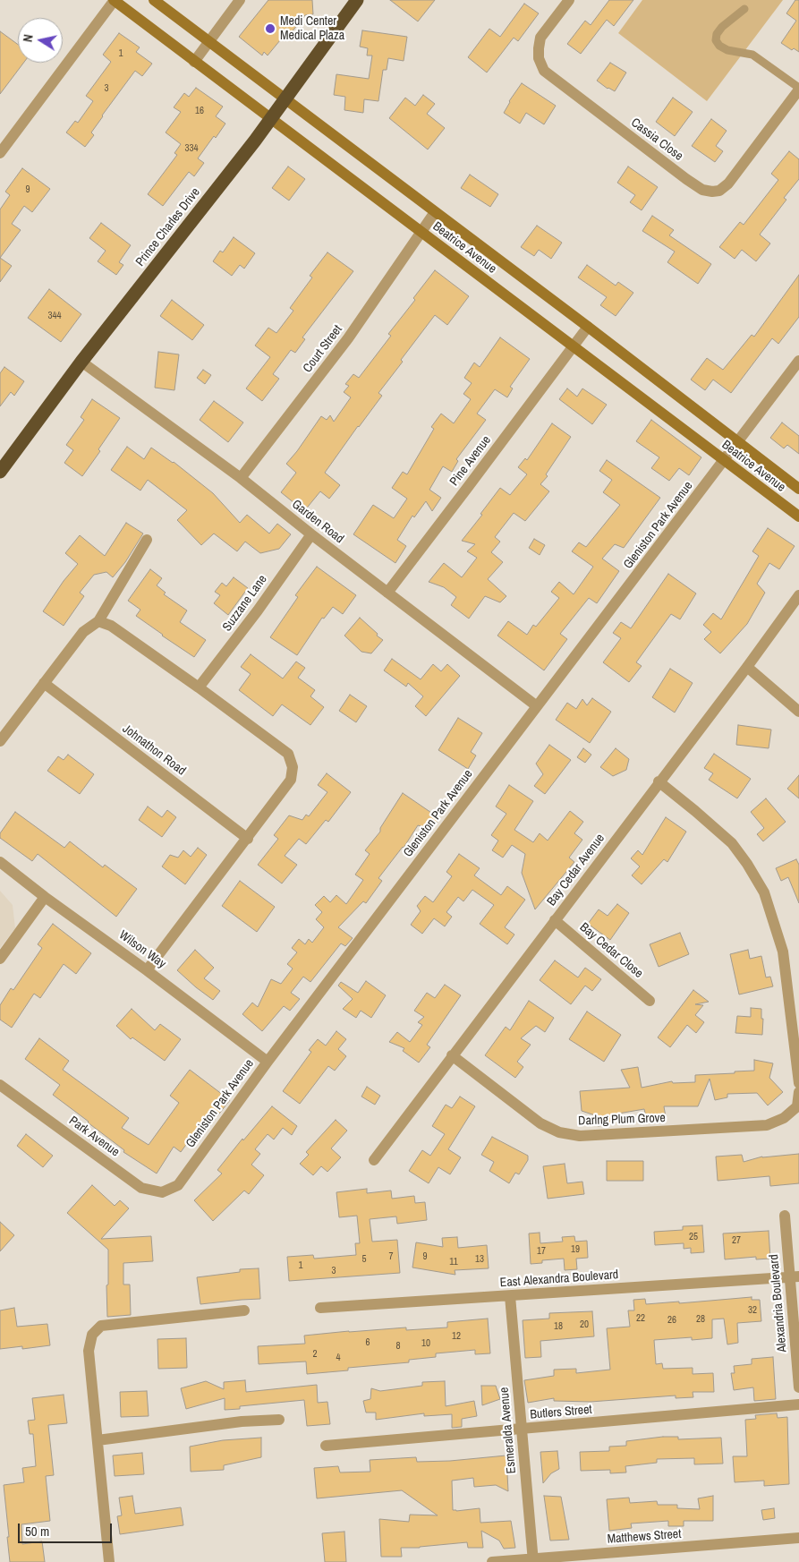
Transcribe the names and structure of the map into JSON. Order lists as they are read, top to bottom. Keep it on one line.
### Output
{"streets":{"highway":["Prince Charles Drive"],"main road":["Beatrice Avenue"],"street":["Cassia Close","Court Street","Pine Avenue","Garden Road","Gleniston Park Avenue","Suzzane Lane","Johnathon Road","Bay Cedar Avenue","Wilson Way","Bay Cedar Close","Darlng Plum Grove","Park Avenue","East Alexandra Boulevard","Alexandria Boulevard","Butlers Street","Esmeralda Avenue","Matthews Street"]},"crossings":[["Prince Charles Drive","Beatrice Avenue"],["Prince Charles Drive","Garden Road"],["Beatrice Avenue","Court Street"],["Beatrice Avenue","Pine Avenue"],["Beatrice Avenue","Gleniston Park Avenue"],["Court Street","Garden Road"],["Pine Avenue","Garden Road"],["Garden Road","Gleniston Park Avenue"],["Garden Road","Suzzane Lane"],["Gleniston Park Avenue","Wilson Way"],["Gleniston Park Avenue","Park Avenue"],["Bay Cedar Avenue","Bay Cedar Close"],["Bay Cedar Avenue","Darlng Plum Grove"],["East Alexandra Boulevard","Alexandria Boulevard"],["East Alexandra Boulevard","Esmeralda Avenue"],["Butlers Street","Esmeralda Avenue"],["Esmeralda Avenue","Matthews Street"]],"places":["Medi Center Medical Plaza"],"house_numbers":["1","3","16","334","9","344","25","27","19","17","7","9","5","13","11","1","3","32","22","28","26","20","18","12","6","10","8","2","4"],"scale_bar":"50 m","north":"left"}
